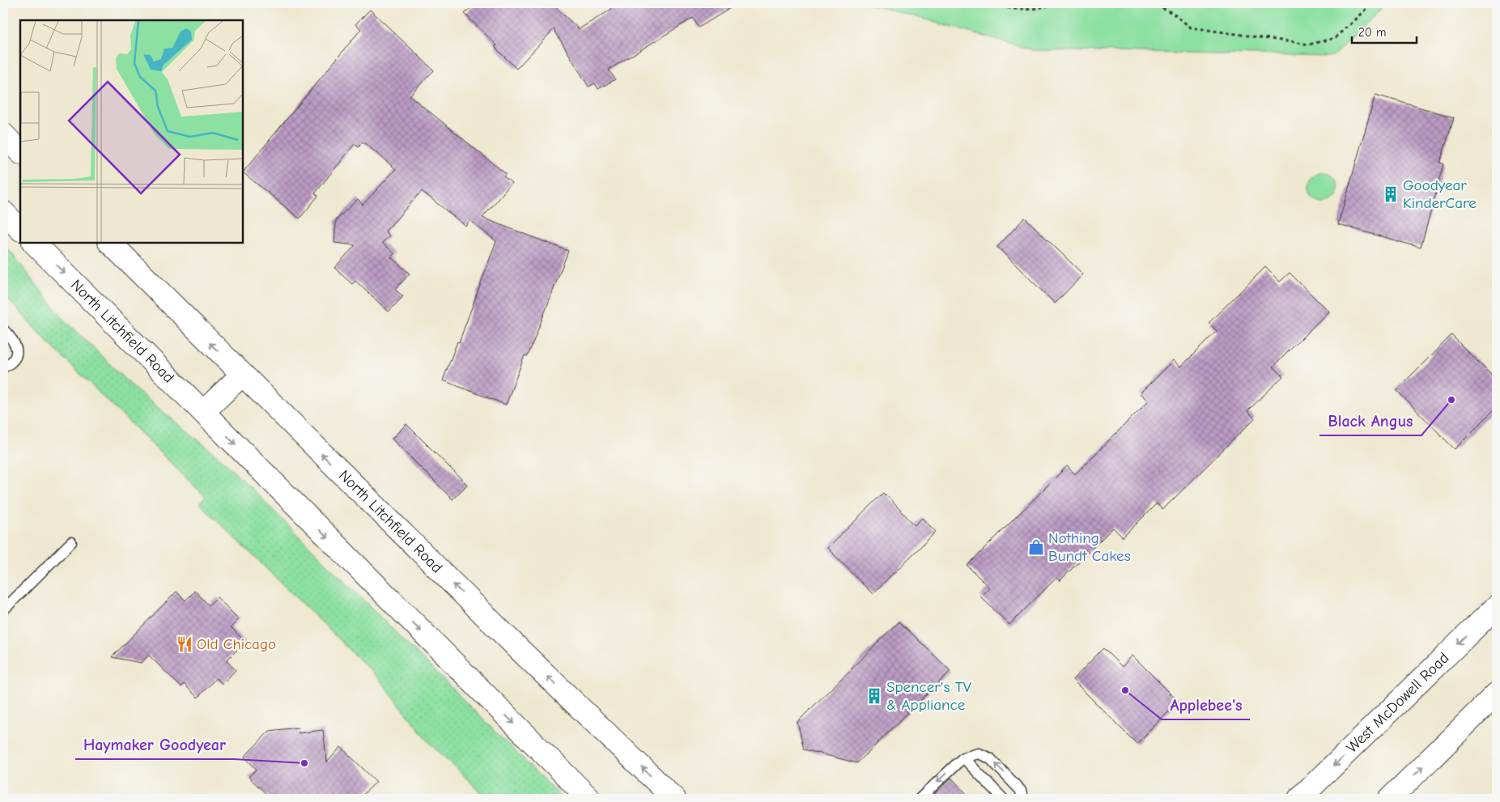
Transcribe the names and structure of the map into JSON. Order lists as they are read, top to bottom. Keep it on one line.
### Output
{"streets":{"main road":["North Litchfield Road","West McDowell Road"]},"places":{"building":["Goodyear KinderCare","Spencer's TV & Appliance"],"other":["Black Angus","Applebee's","Haymaker Goodyear"],"shop":["Nothing Bundt Cakes"],"restaurant":["Old Chicago"]},"scale_bar":"20 m"}
